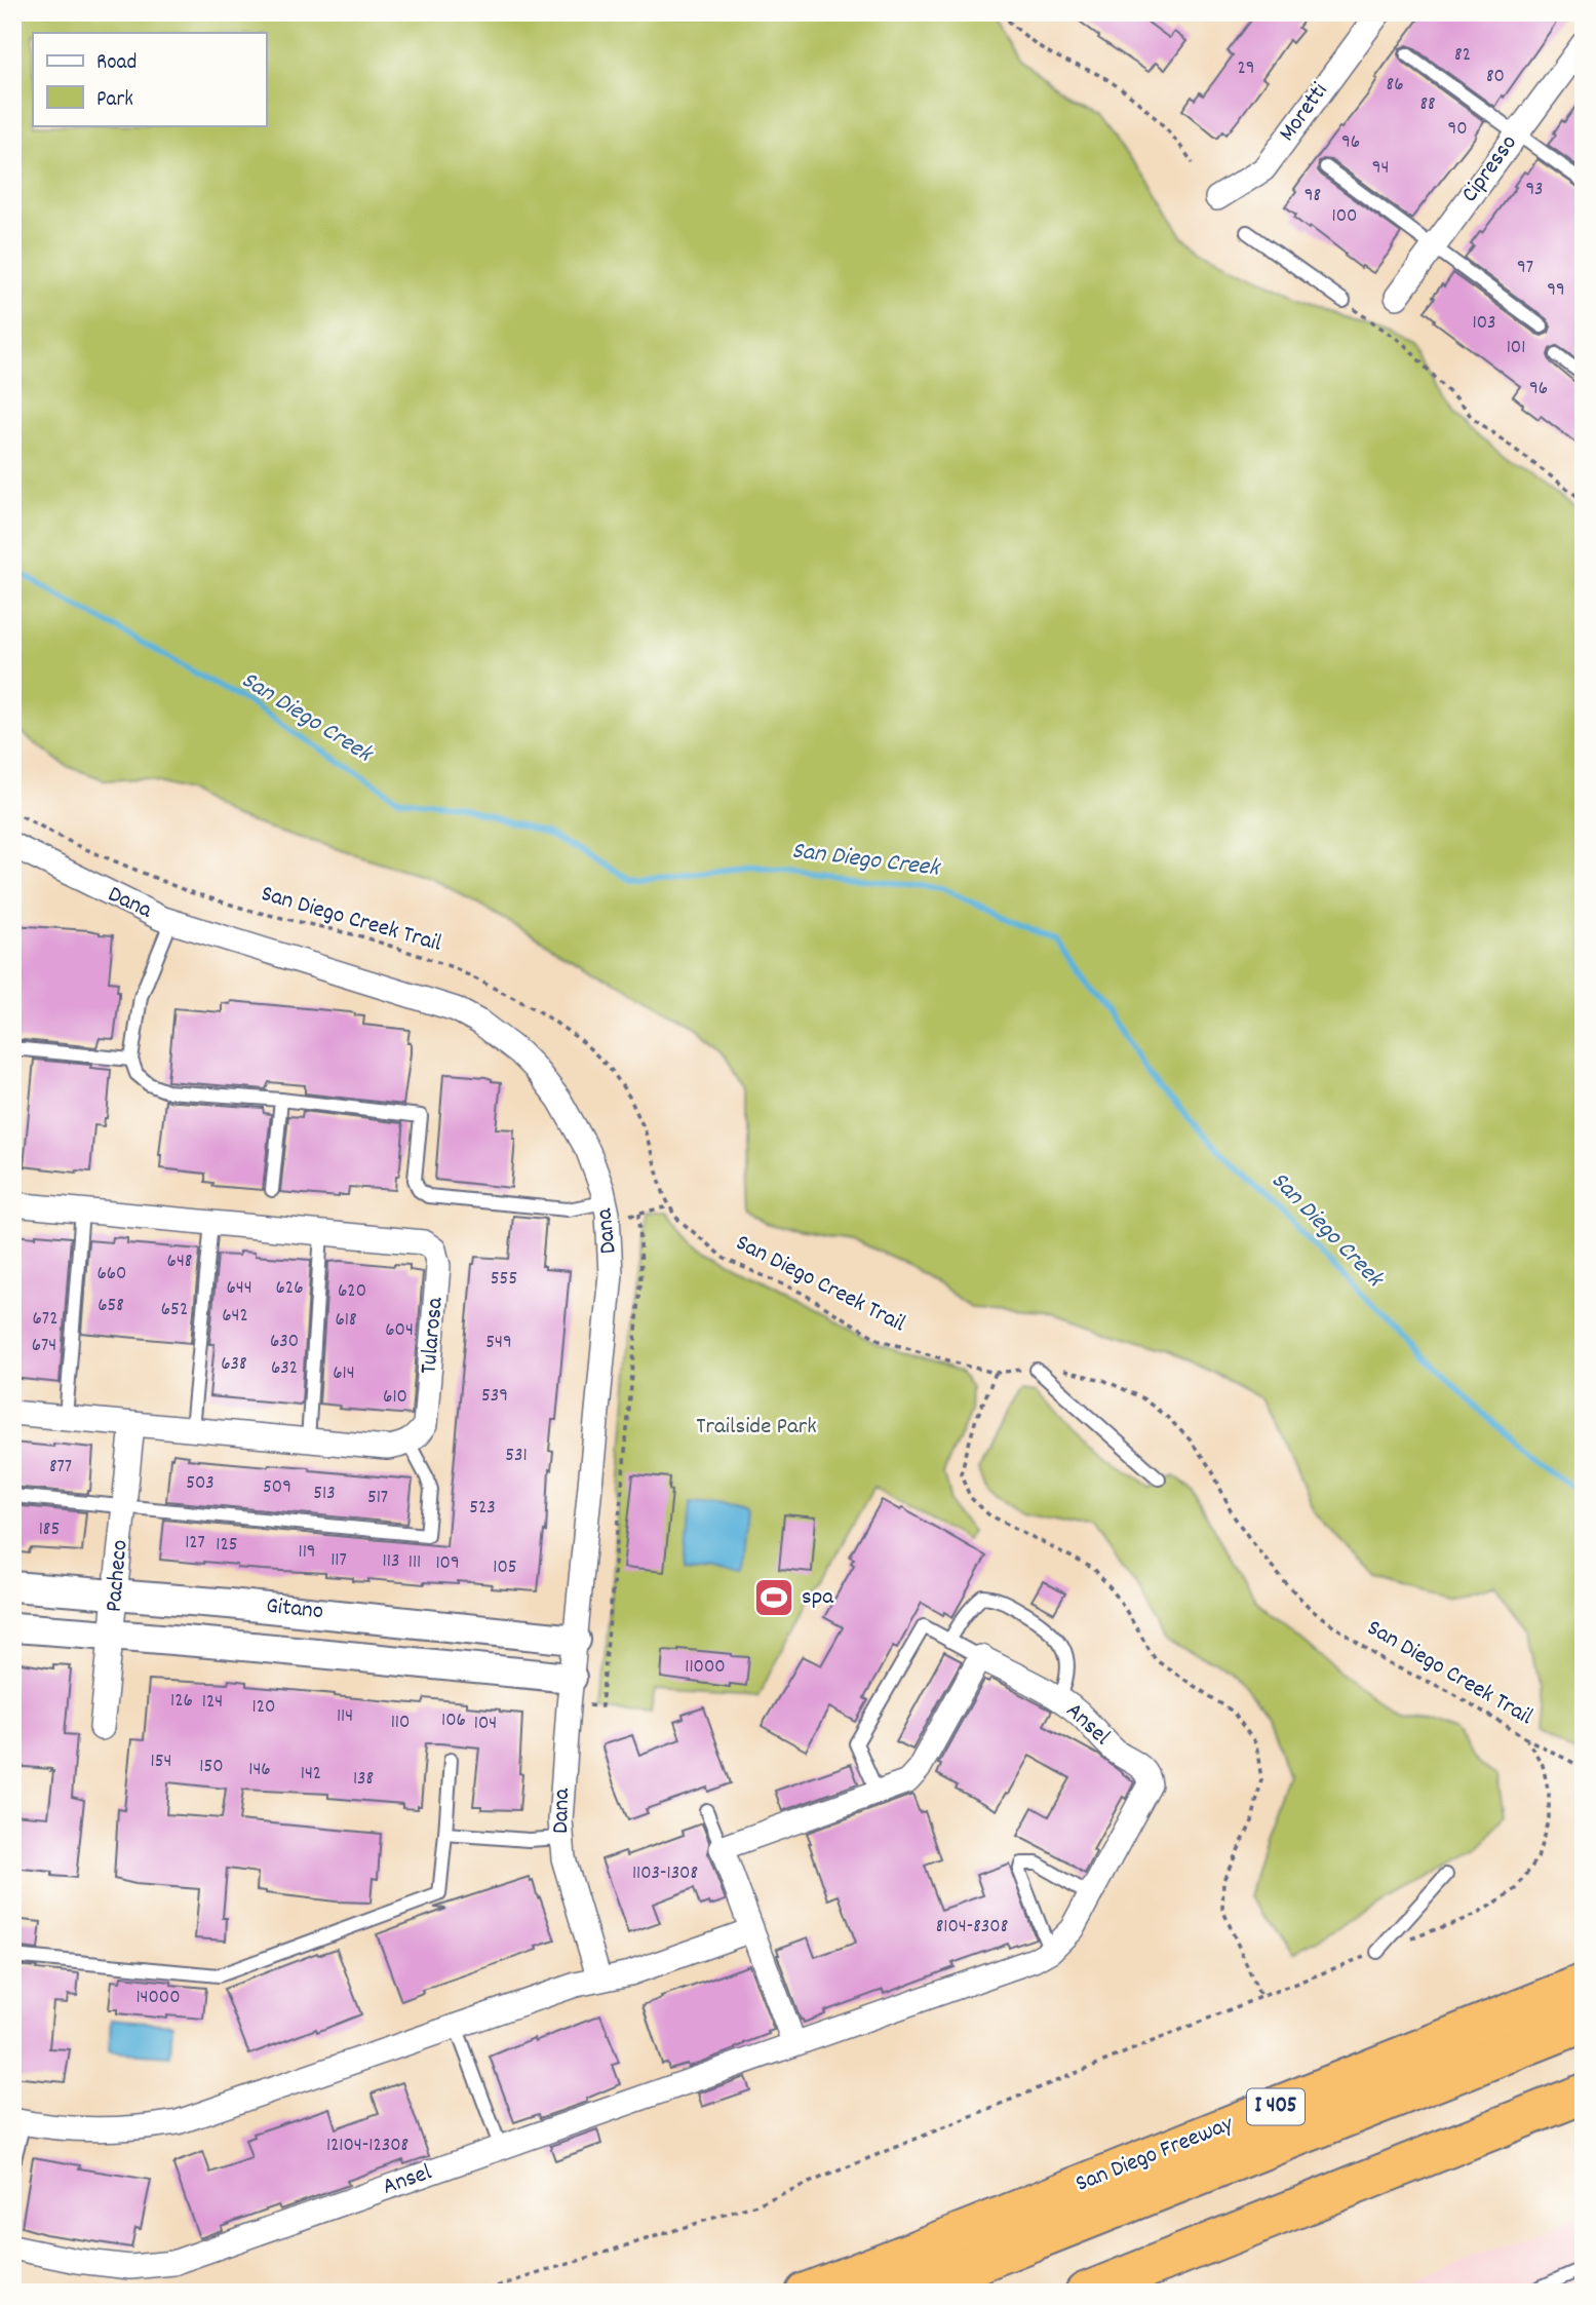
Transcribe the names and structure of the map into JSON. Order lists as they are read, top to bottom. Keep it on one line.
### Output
{"streets":{"highway":["I 405","San Diego Freeway"],"street":["Moretti","Cipresso","Dana","Tularosa","Pacheco","Gitano","Ansel"],"path":["San Diego Creek Trail"]},"crossings":[["Dana","Gitano"],["Pacheco","Gitano"]],"water":["San Diego Creek"],"parks":["Trailside Park"],"places":{"sports":["spa"]},"house_numbers":["82","29","80","86","88","90","96","94","93","98","100","97","99","103","101","96","648","660","555","644","626","620","658","652","642","672","618","604","630","549","674","638","632","614","539","610","531","877","503","509","513","517","523","185","127","125","119","117","113","111","109","105","11000","126","124","120","114","106","110","104","154","150","146","142","138","1103-1308","8104-8308","14000","12104-12308"],"legend":["Road","Park"]}
